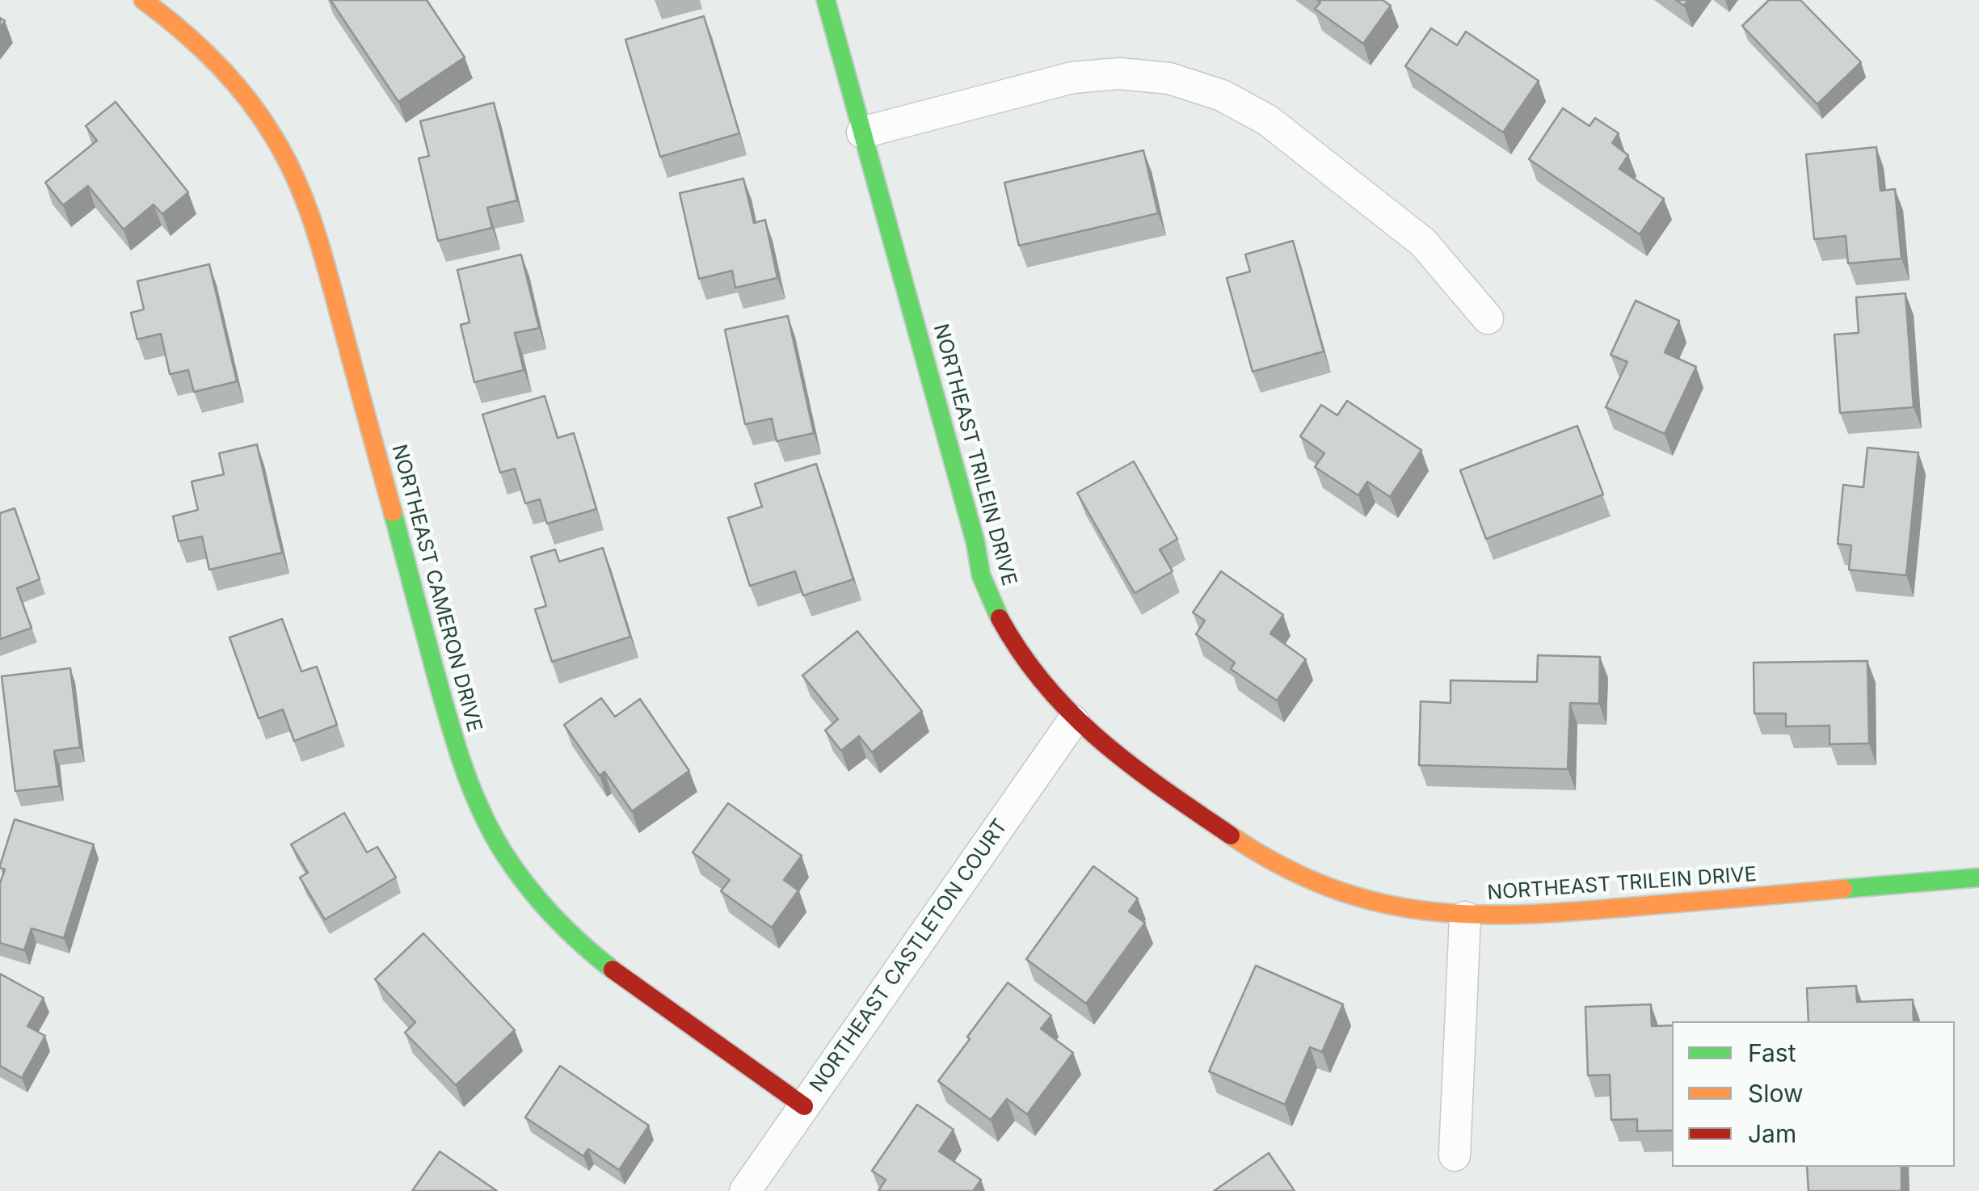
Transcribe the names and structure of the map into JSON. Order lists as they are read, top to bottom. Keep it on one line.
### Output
{"streets":{"street":["NORTHEAST TRILEIN DRIVE","NORTHEAST CAMERON DRIVE","NORTHEAST CASTLETON COURT"]},"crossings":[["NORTHEAST TRILEIN DRIVE","NORTHEAST CASTLETON COURT"],["NORTHEAST CAMERON DRIVE","NORTHEAST CASTLETON COURT"]],"legend":["Fast","Slow","Jam"]}
